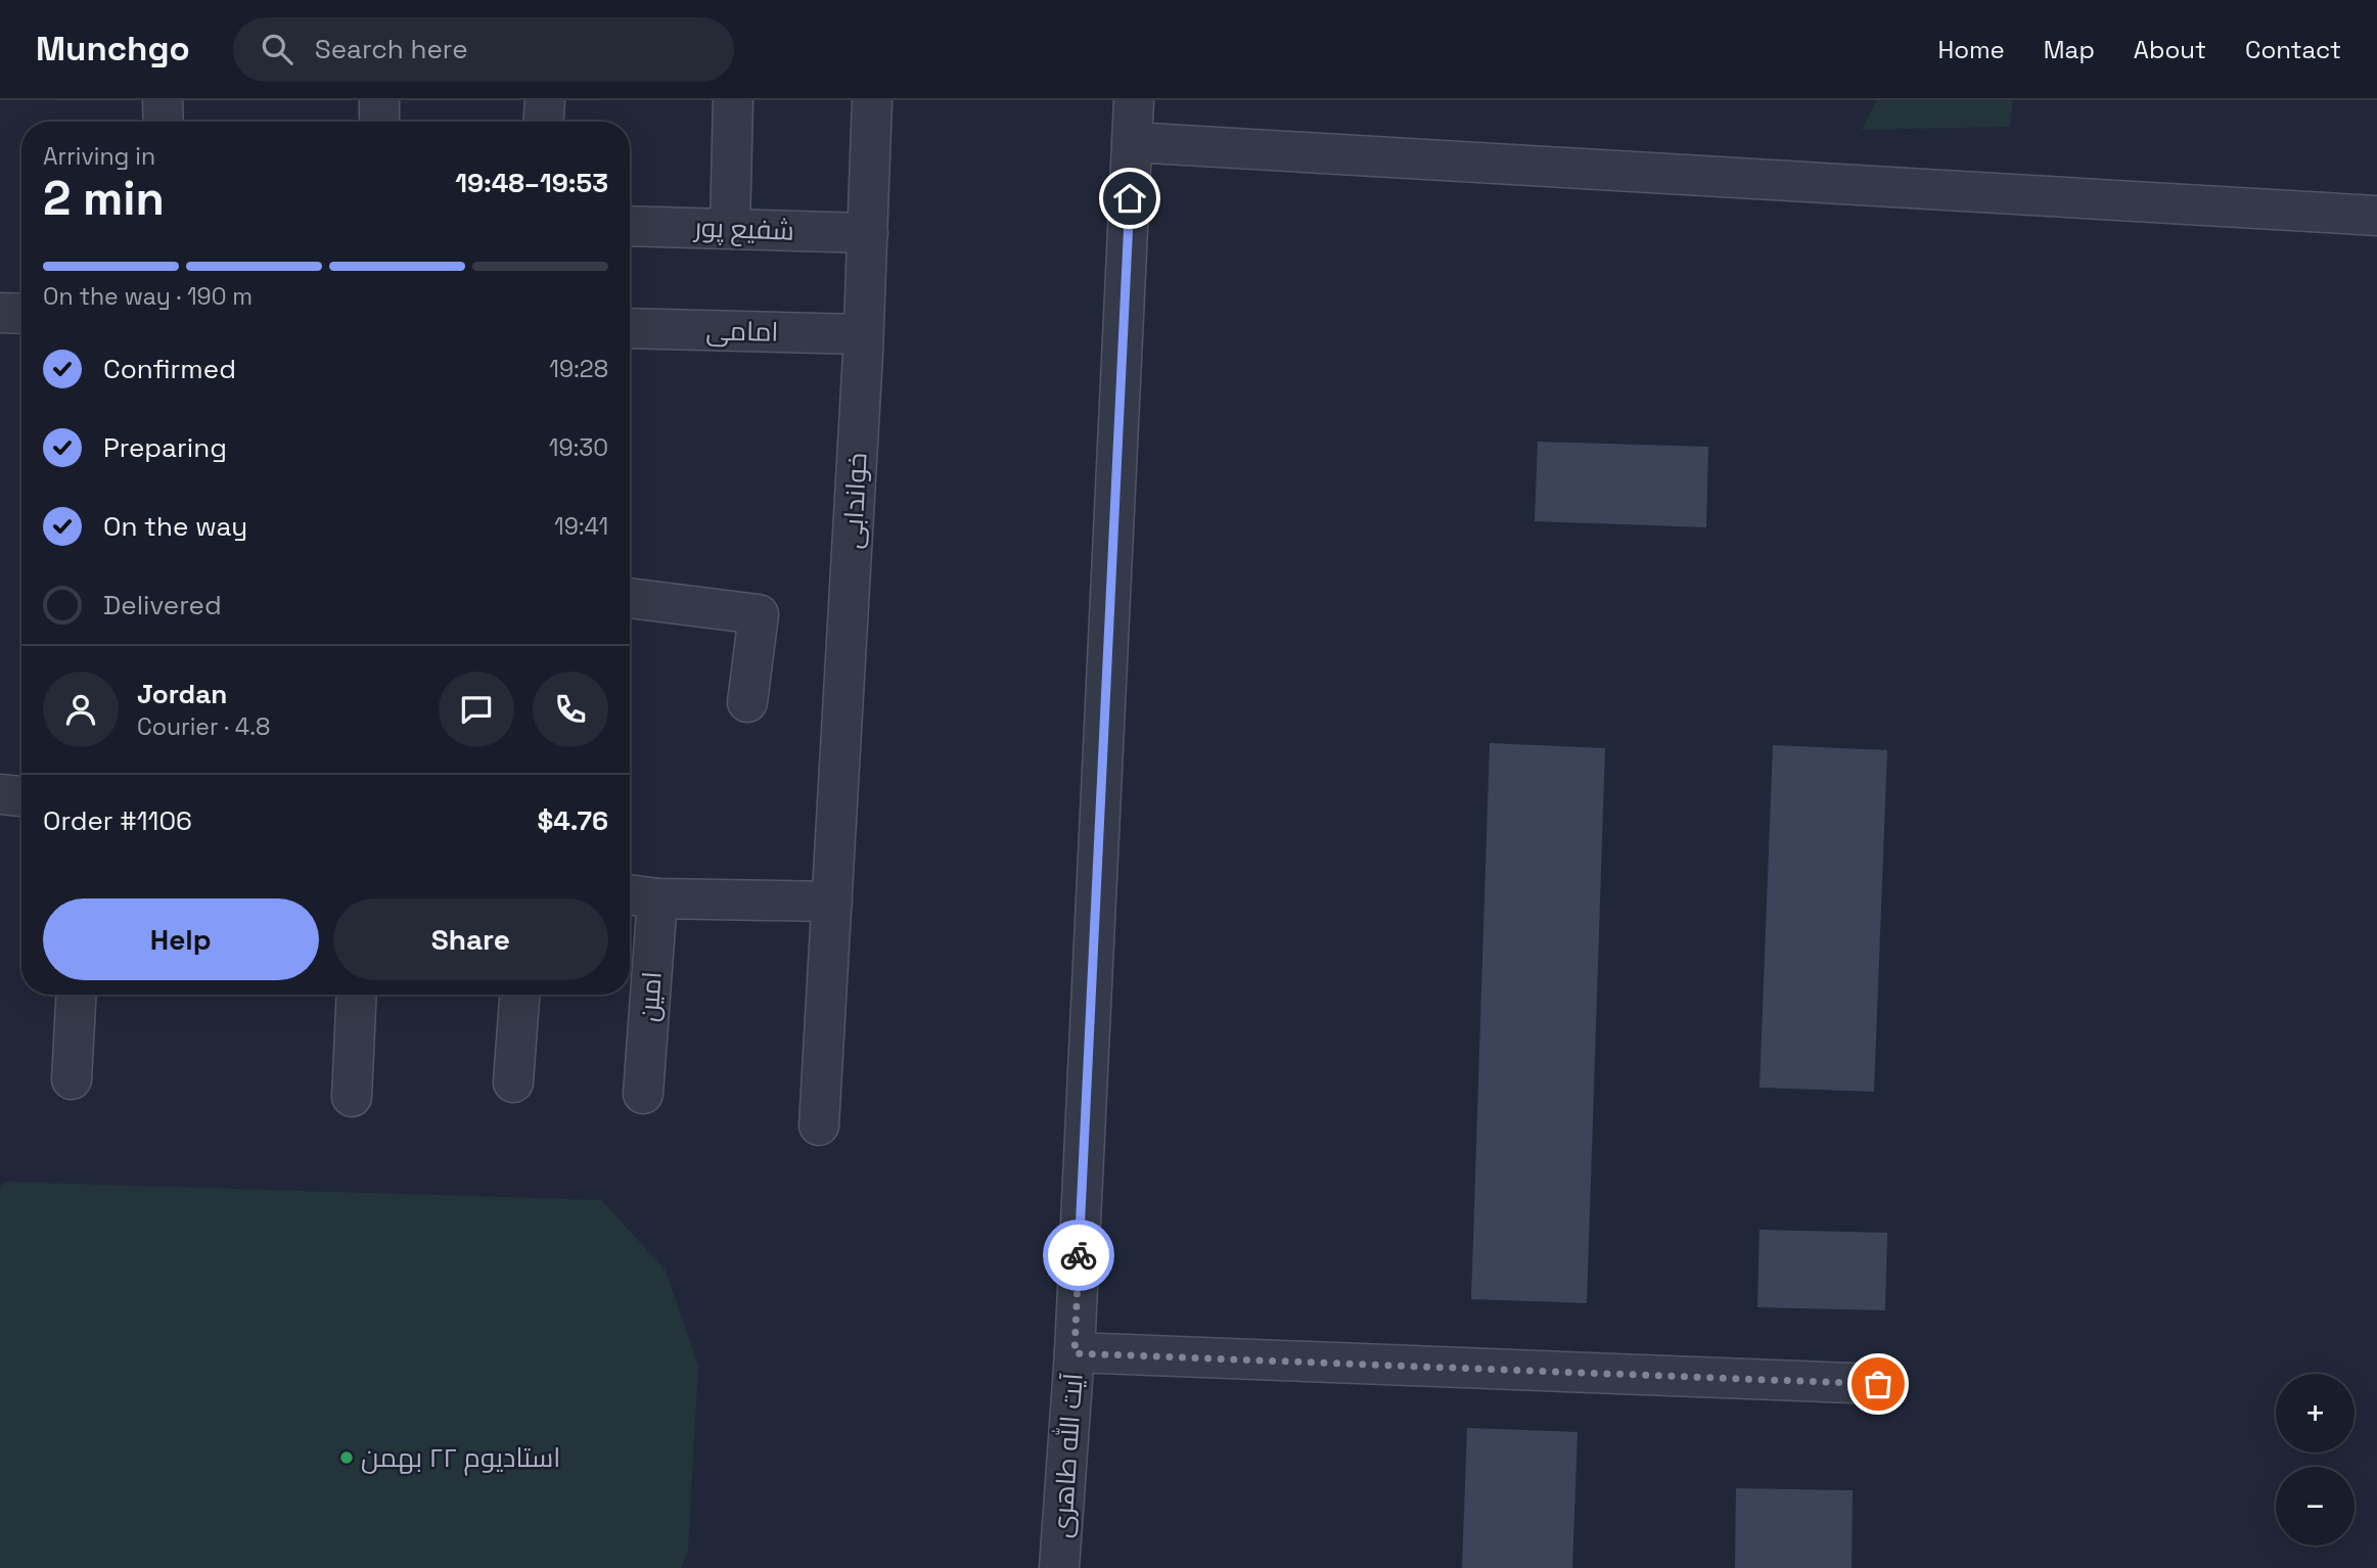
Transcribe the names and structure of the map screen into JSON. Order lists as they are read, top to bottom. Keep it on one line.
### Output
{"streets":{"street":["شفیع پور","امامی","خواندابی","امین","آیت الله طاهری"]},"crossings":[["شفیع پور","خواندابی"],["امامی","خواندابی"]],"places":["استادیوم ۲۲ بهمن"],"page":{"header":"Munchgo","search":"Search here","nav":["Home","Map","About","Contact"],"heading":["2 min","Arriving in","19:48–19:53"],"panel":["Jordan","Courier · 4.8","Order #1106","$4.76"],"bar":"On the way · 190 m","list":[["Confirmed","19:28"],["Preparing","19:30"],["On the way","19:41"],"Delivered"],"buttons":["Help","Share"],"map_buttons":["+","−"]}}
